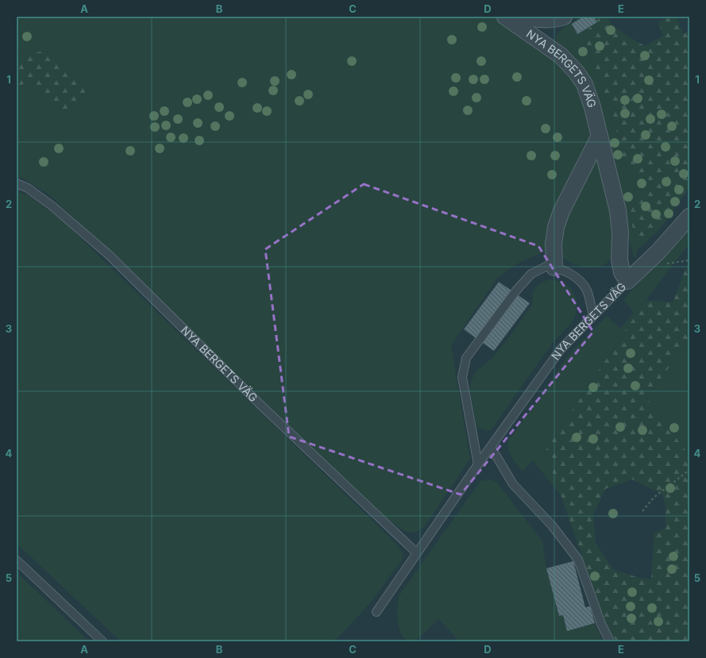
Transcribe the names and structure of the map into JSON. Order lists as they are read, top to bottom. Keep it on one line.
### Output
{"streets":{"street":["NYA BERGETS VÄG"]},"grid":{"columns":["A","B","C","D","E"],"rows":["1","2","3","4","5"]}}
